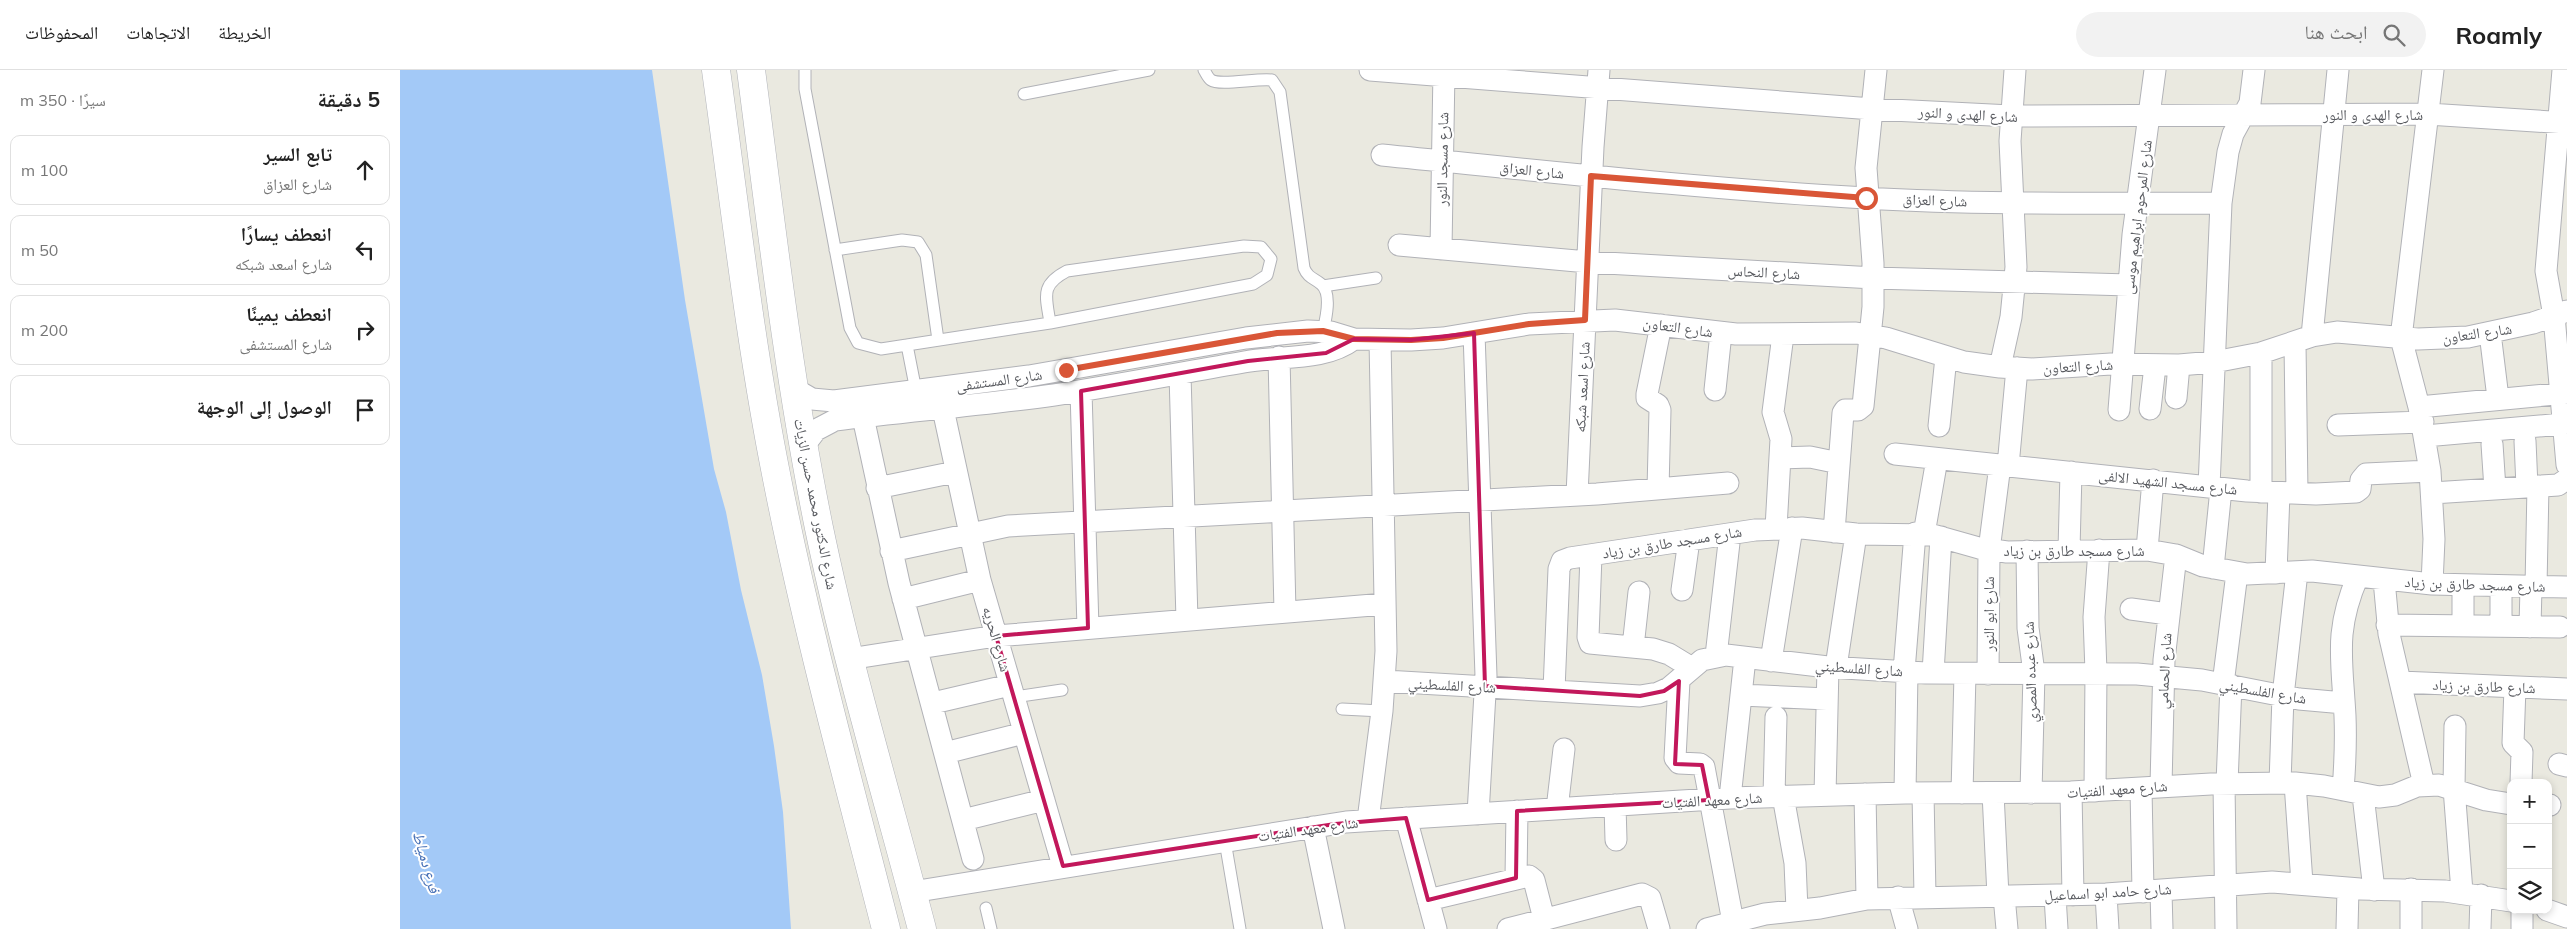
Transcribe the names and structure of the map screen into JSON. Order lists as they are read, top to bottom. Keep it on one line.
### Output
{"streets":{"street":["شارع الهدى و النور","شارع مسجد النور","شارع العزاق","شارع المرحوم ابراهيم موسى","شارع النحاس","شارع التعاون","شارع المستشفى","شارع اسعد شبكه","شارع مسجد الشهيد الالفى","شارع الدكتور محمد حسن الزيات","شارع مسجد طارق بن زياد","شارع ابو النور","شارع الحريه","شارع الفلسطيني","شارع الحمامي","شارع عبده المصري","شارع طارق بن زياد","شارع معهد الفتيات","شارع حامد ابو اسماعيل"]},"crossings":[["شارع الهدى و النور","شارع مسجد النور"],["شارع الهدى و النور","شارع المرحوم ابراهيم موسى"],["شارع الهدى و النور","شارع اسعد شبكه"],["شارع الهدى و النور","شارع ابو النور"],["شارع مسجد النور","شارع العزاق"],["شارع مسجد النور","شارع النحاس"],["شارع العزاق","شارع المرحوم ابراهيم موسى"],["شارع العزاق","شارع اسعد شبكه"],["شارع العزاق","شارع ابو النور"],["شارع المرحوم ابراهيم موسى","شارع النحاس"],["شارع المرحوم ابراهيم موسى","شارع التعاون"],["شارع النحاس","شارع اسعد شبكه"],["شارع النحاس","شارع ابو النور"],["شارع التعاون","شارع المستشفى"],["شارع التعاون","شارع اسعد شبكه"],["شارع التعاون","شارع ابو النور"],["شارع المستشفى","شارع اسعد شبكه"],["شارع المستشفى","شارع الدكتور محمد حسن الزيات"],["شارع المستشفى","شارع الحريه"],["شارع مسجد الشهيد الالفى","شارع ابو النور"],["شارع الدكتور محمد حسن الزيات","شارع معهد الفتيات"],["شارع مسجد طارق بن زياد","شارع ابو النور"],["شارع مسجد طارق بن زياد","شارع الفلسطيني"],["شارع مسجد طارق بن زياد","شارع الحمامي"],["شارع مسجد طارق بن زياد","شارع عبده المصري"],["شارع ابو النور","شارع الفلسطيني"],["شارع الحريه","شارع معهد الفتيات"],["شارع الفلسطيني","شارع الحمامي"],["شارع الفلسطيني","شارع عبده المصري"],["شارع الحمامي","شارع معهد الفتيات"],["شارع الحمامي","شارع حامد ابو اسماعيل"],["شارع عبده المصري","شارع معهد الفتيات"]],"water":["فرع دمياط"],"page":{"header":"Roamly","search":"ابحث هنا","nav":["الخريطة","الاتجاهات","المحفوظات"],"heading":["5 دقيقة","سيرًا · 350 m"],"list":[["تابع السير","شارع العزاق","100 m"],["انعطف يسارًا","شارع اسعد شبكه","50 m"],["انعطف يمينًا","شارع المستشفى","200 m"],"الوصول إلى الوجهة"],"map_buttons":["+","−"]}}
